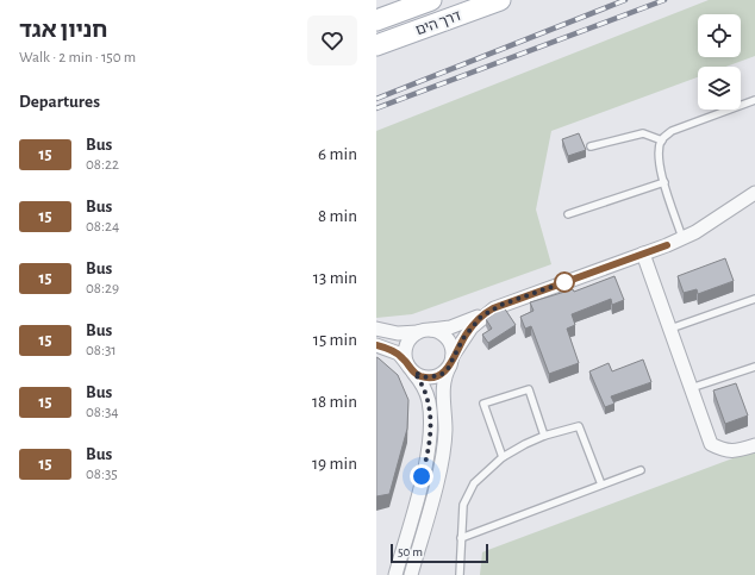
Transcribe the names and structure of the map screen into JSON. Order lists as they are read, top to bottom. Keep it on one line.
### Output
{"streets":{"main road":["דרך הים"]},"lines":["bus line 15"],"scale_bar":"50 m","page":{"heading":[["חניון אגד","Walk · 2 min · 150 m"],"Departures"],"list":[{"mark":"15","name":"Bus","note":"08:22","value":"6 min"},{"mark":"15","name":"Bus","note":"08:24","value":"8 min"},{"mark":"15","name":"Bus","note":"08:29","value":"13 min"},{"mark":"15","name":"Bus","note":"08:31","value":"15 min"},{"mark":"15","name":"Bus","note":"08:34","value":"18 min"},{"mark":"15","name":"Bus","note":"08:35","value":"19 min"}],"scale":"50 m"}}
